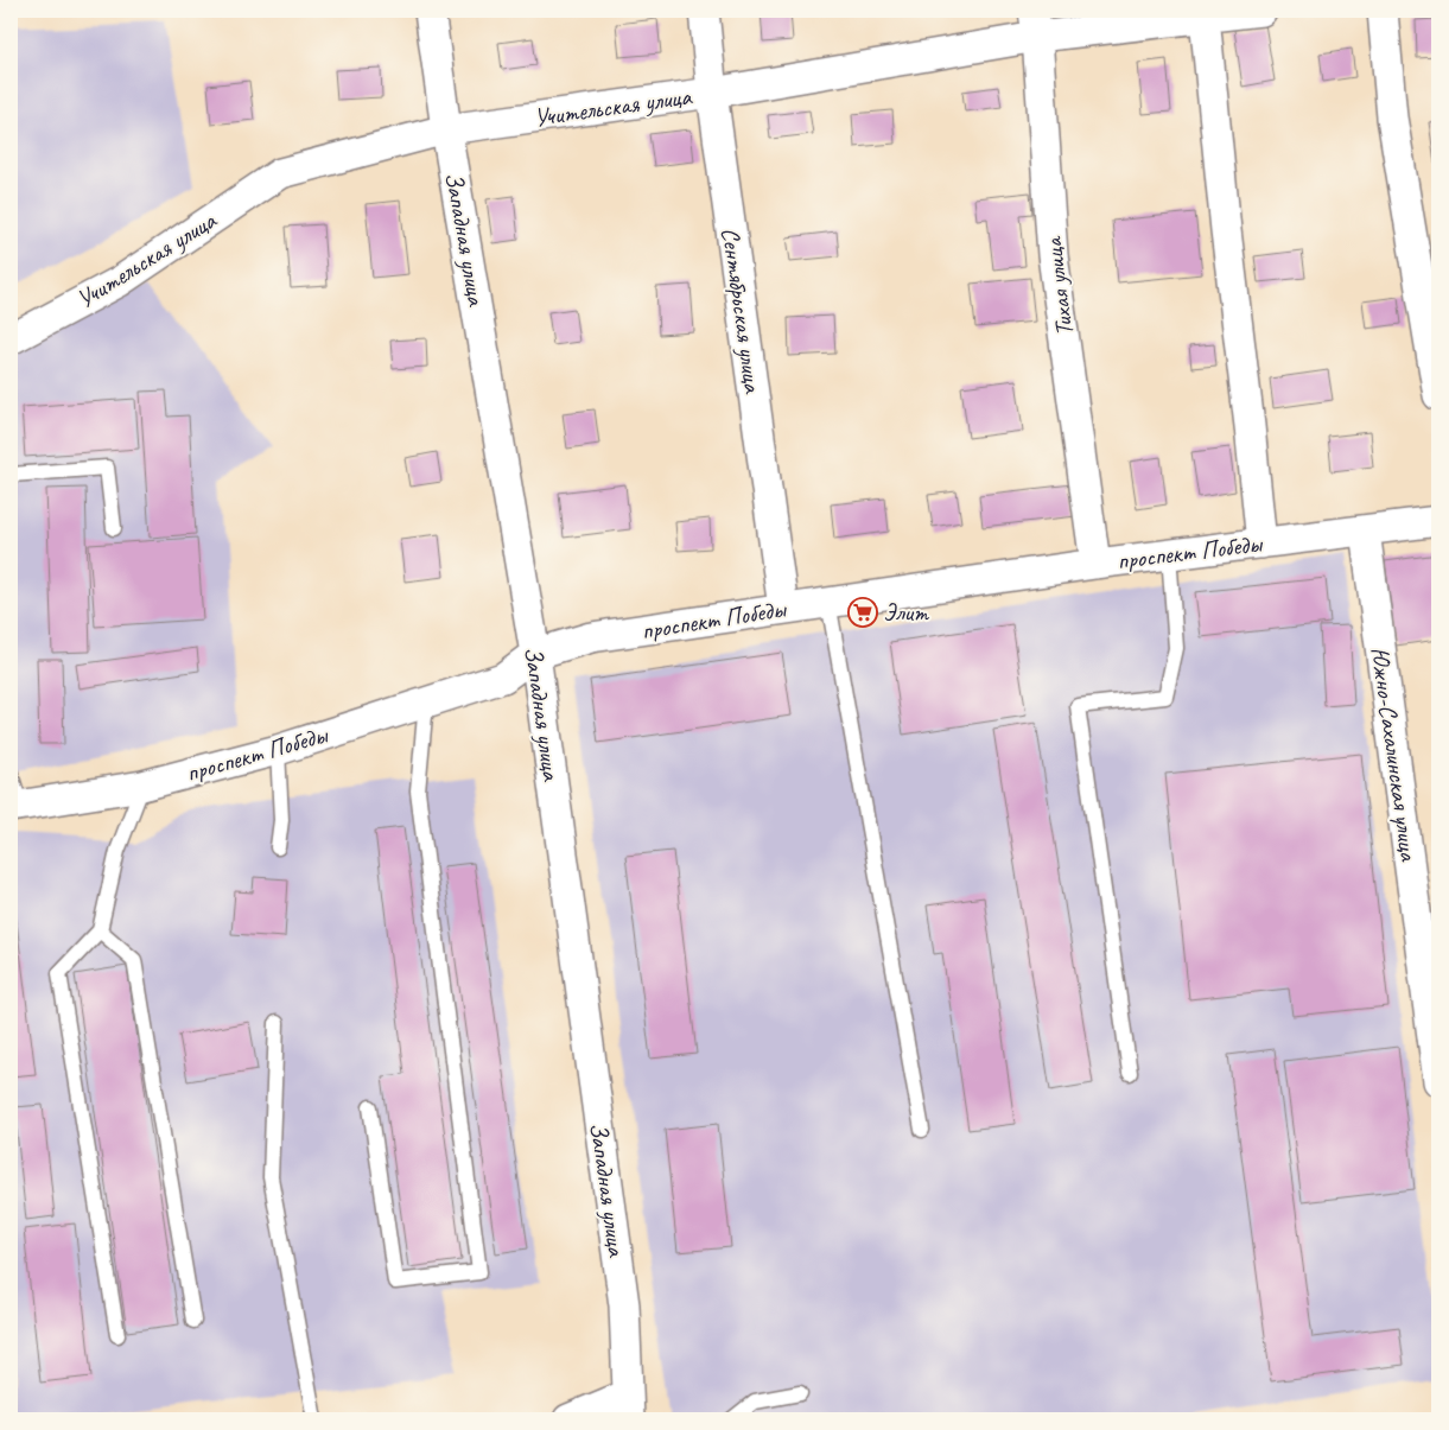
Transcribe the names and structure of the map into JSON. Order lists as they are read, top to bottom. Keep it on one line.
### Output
{"streets":{"street":["Учительская улица","Западная улица","Тихая улица","Сентябрьская улица","проспект Победы","Южно-Сахалинская улица"]},"crossings":[["Учительская улица","Западная улица"],["Учительская улица","Тихая улица"],["Учительская улица","Сентябрьская улица"],["Западная улица","проспект Победы"],["Тихая улица","проспект Победы"],["Сентябрьская улица","проспект Победы"],["проспект Победы","Южно-Сахалинская улица"]],"places":{"supermarket":["Элит"]}}
